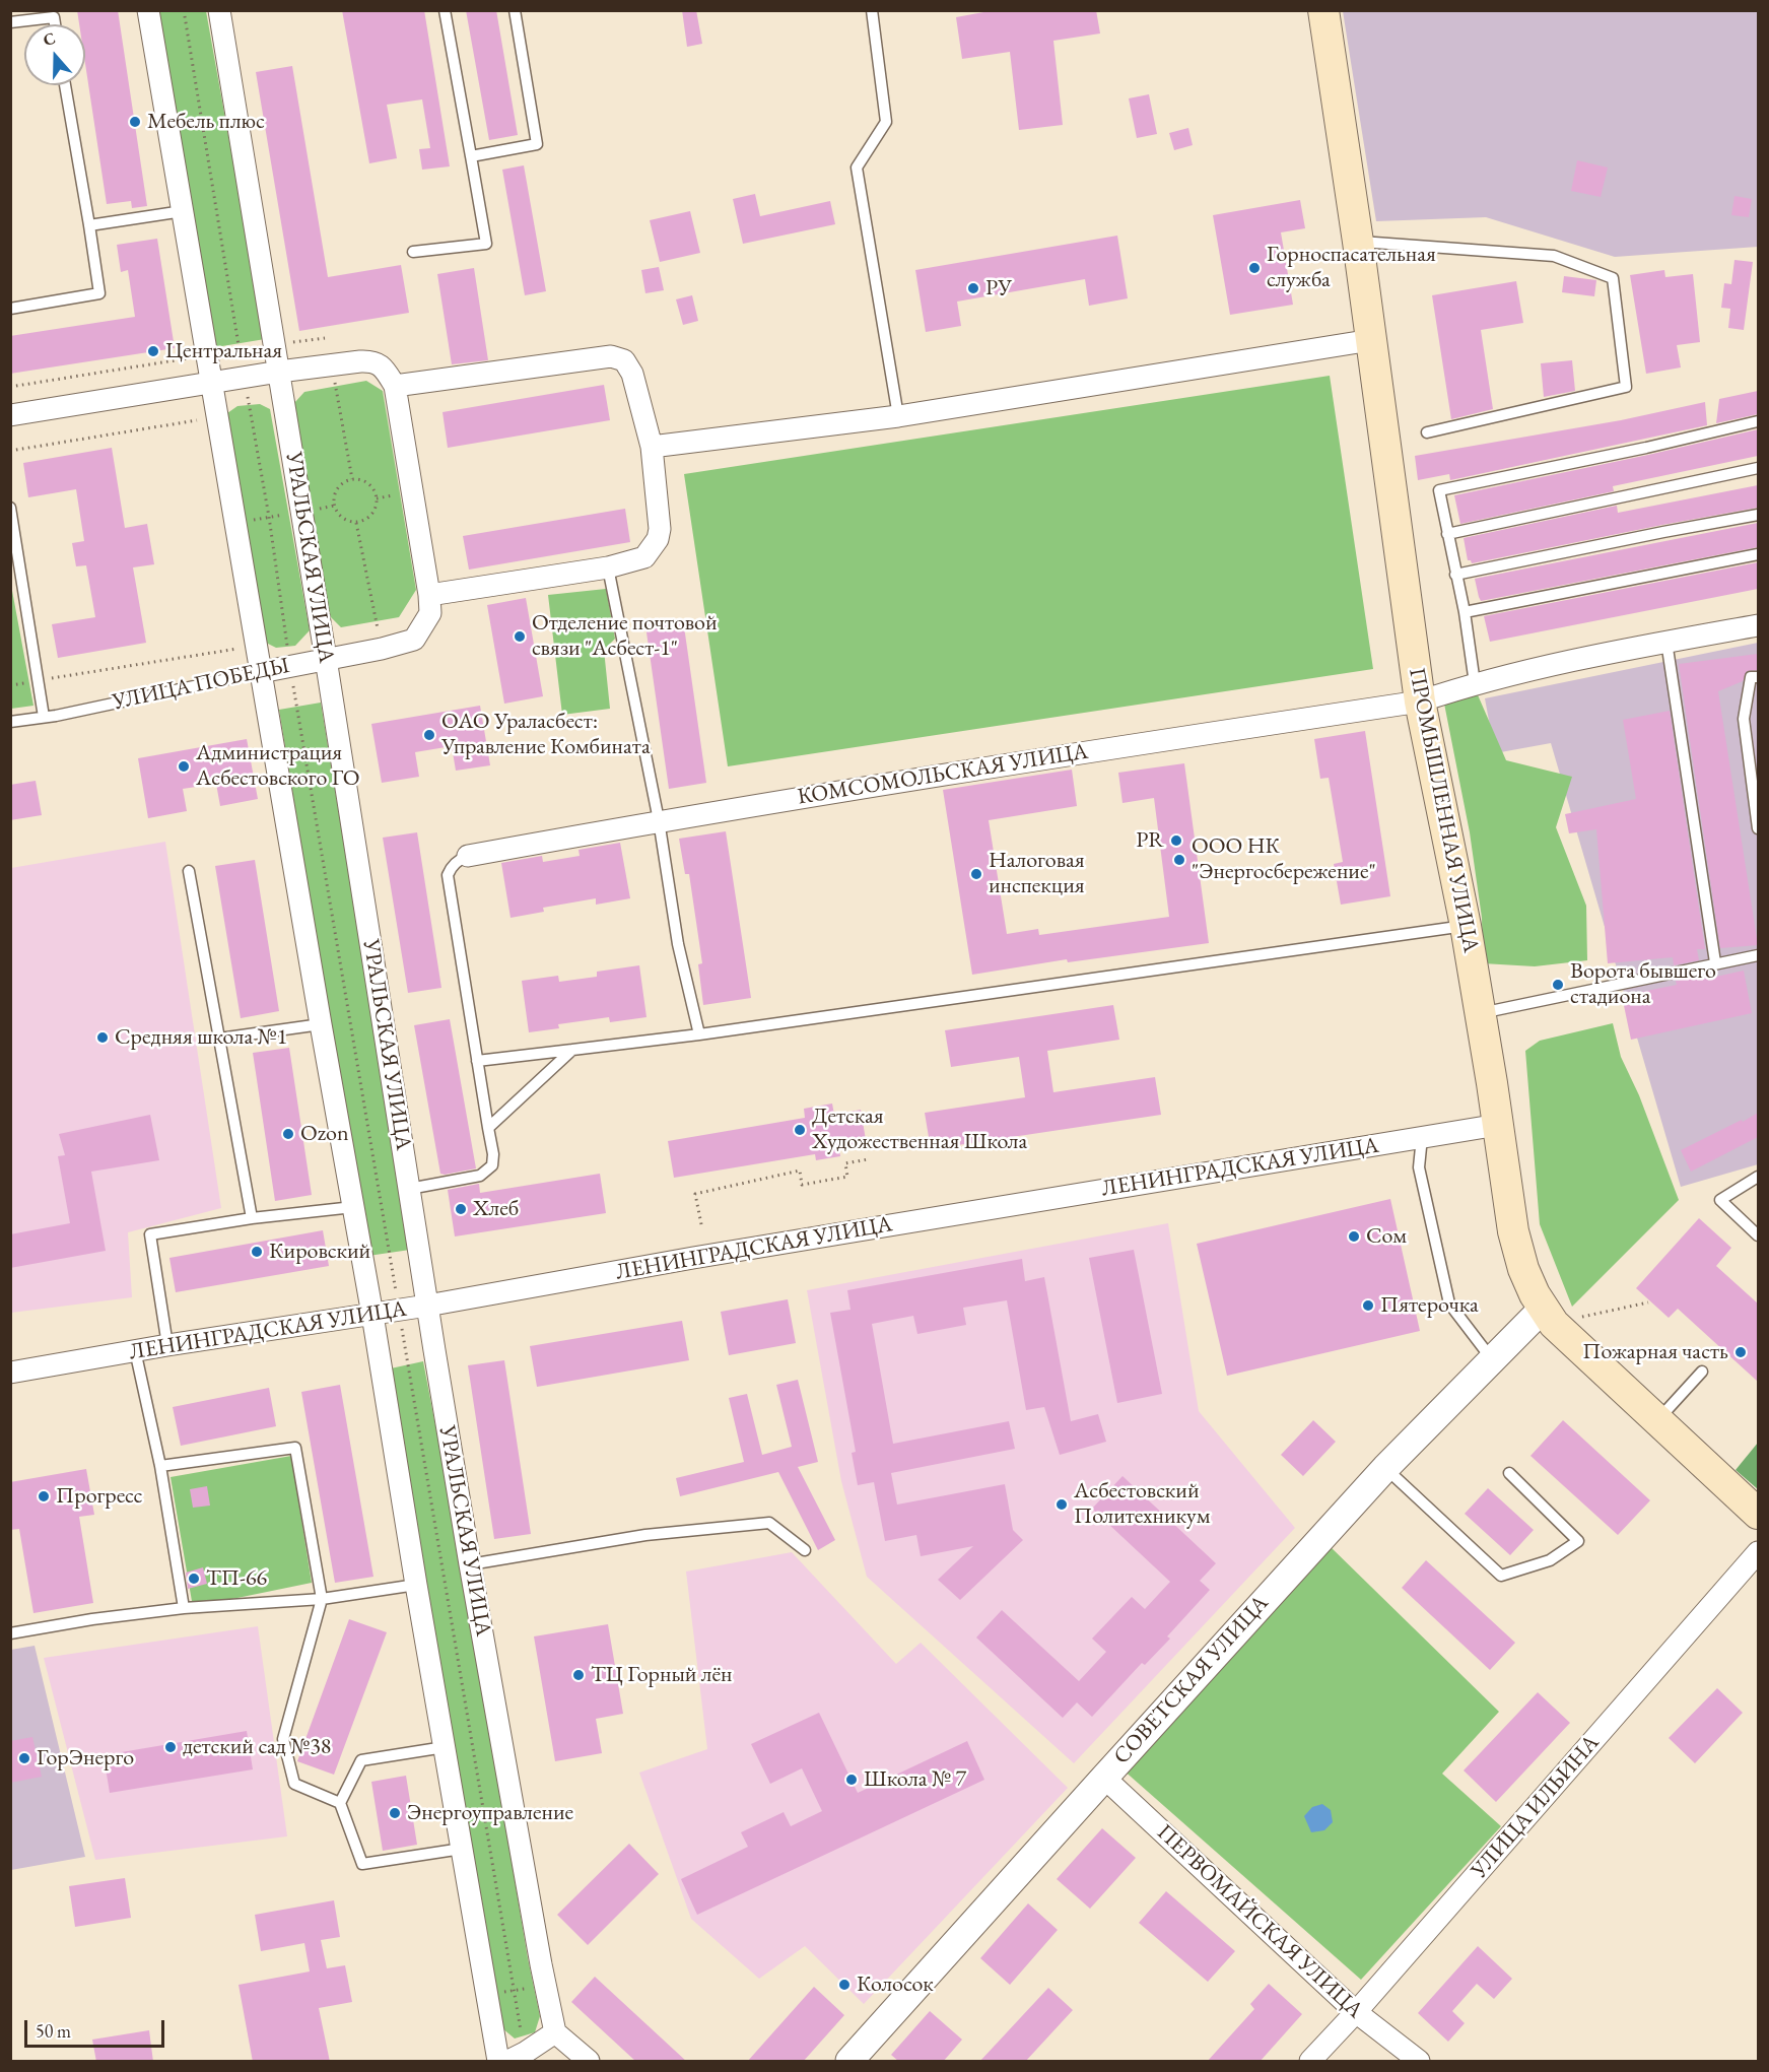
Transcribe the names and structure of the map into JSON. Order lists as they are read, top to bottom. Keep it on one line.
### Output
{"streets":{"main road":["ПРОМЫШЛЕННАЯ УЛИЦА"],"street":["УРАЛЬСКАЯ УЛИЦА","УЛИЦА ПОБЕДЫ","КОМСОМОЛЬСКАЯ УЛИЦА","ЛЕНИНГРАДСКАЯ УЛИЦА","СОВЕТСКАЯ УЛИЦА","УЛИЦА ИЛЬИНА","ПЕРВОМАЙСКАЯ УЛИЦА"]},"crossings":[["УРАЛЬСКАЯ УЛИЦА","УЛИЦА ПОБЕДЫ"],["УРАЛЬСКАЯ УЛИЦА","ЛЕНИНГРАДСКАЯ УЛИЦА"],["КОМСОМОЛЬСКАЯ УЛИЦА","ПРОМЫШЛЕННАЯ УЛИЦА"],["ПРОМЫШЛЕННАЯ УЛИЦА","ЛЕНИНГРАДСКАЯ УЛИЦА"],["ПРОМЫШЛЕННАЯ УЛИЦА","СОВЕТСКАЯ УЛИЦА"],["СОВЕТСКАЯ УЛИЦА","ПЕРВОМАЙСКАЯ УЛИЦА"],["УЛИЦА ИЛЬИНА","ПЕРВОМАЙСКАЯ УЛИЦА"]],"places":["Мебель плюс","Горноспасательная служба","РУ","Центральная","Отделение почтовой связи \"Асбест-1\"","ОАО Ураласбест: Управление Комбината","Администрация Асбестовского ГО","PR","ООО НК \"Энергосбережение\"","Налоговая инспекция","Ворота бывшего стадиона","Средняя школа №1","Детская Художественная Школа","Ozon","Хлеб","Сом","Кировский","Пятерочка","Пожарная часть","Прогресс","Асбестовский Политехникум","ТП-66","ТЦ Горный лён","детский сад №38","ГорЭнерго","Школа № 7","Энергоуправление","Колосок"],"scale_bar":"50 m","north":"top"}
